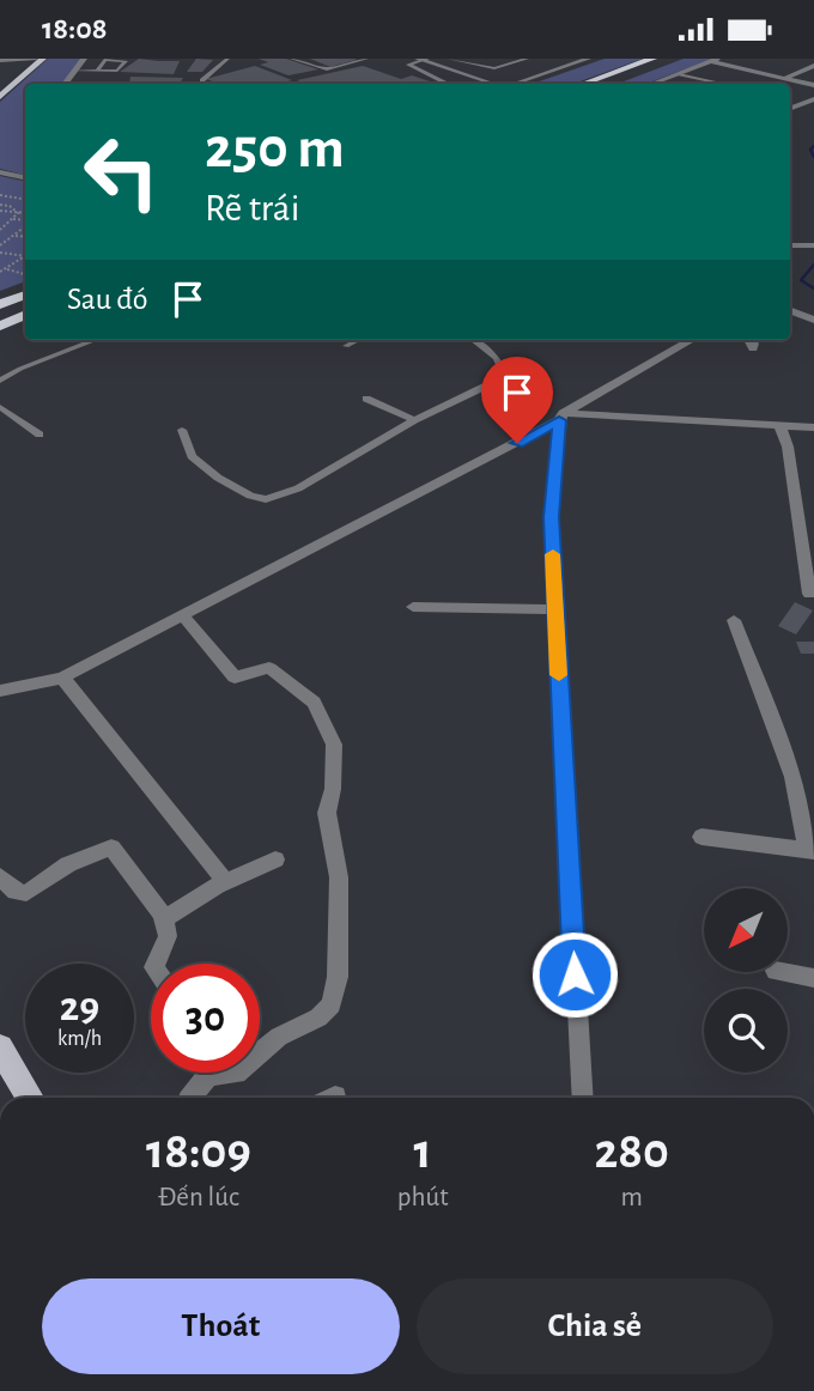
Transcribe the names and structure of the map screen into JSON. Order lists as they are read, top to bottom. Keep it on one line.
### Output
{"north":"bottom left","page":{"status":"18:08","turn":["250 m","Rẽ trái"],"then":"Sau đó","speed":"29 km/h","limit":"30","eta":["18:09","Đến lúc","1","phút","280","m"],"buttons":["Thoát","Chia sẻ"]}}
